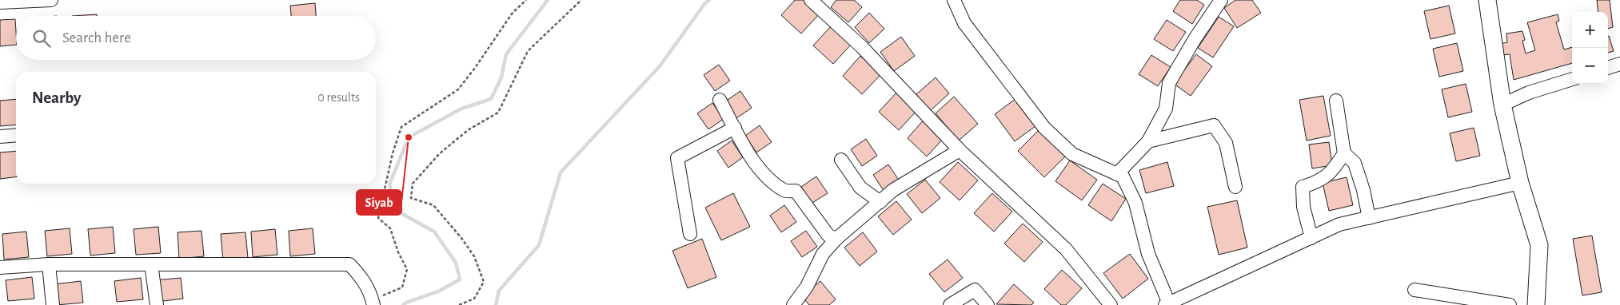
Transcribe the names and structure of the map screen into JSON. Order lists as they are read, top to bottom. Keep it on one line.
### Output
{"places":["Siyab"],"page":{"map_buttons":["+","−"],"search":"Search here","heading":["Nearby","0 results"]}}
